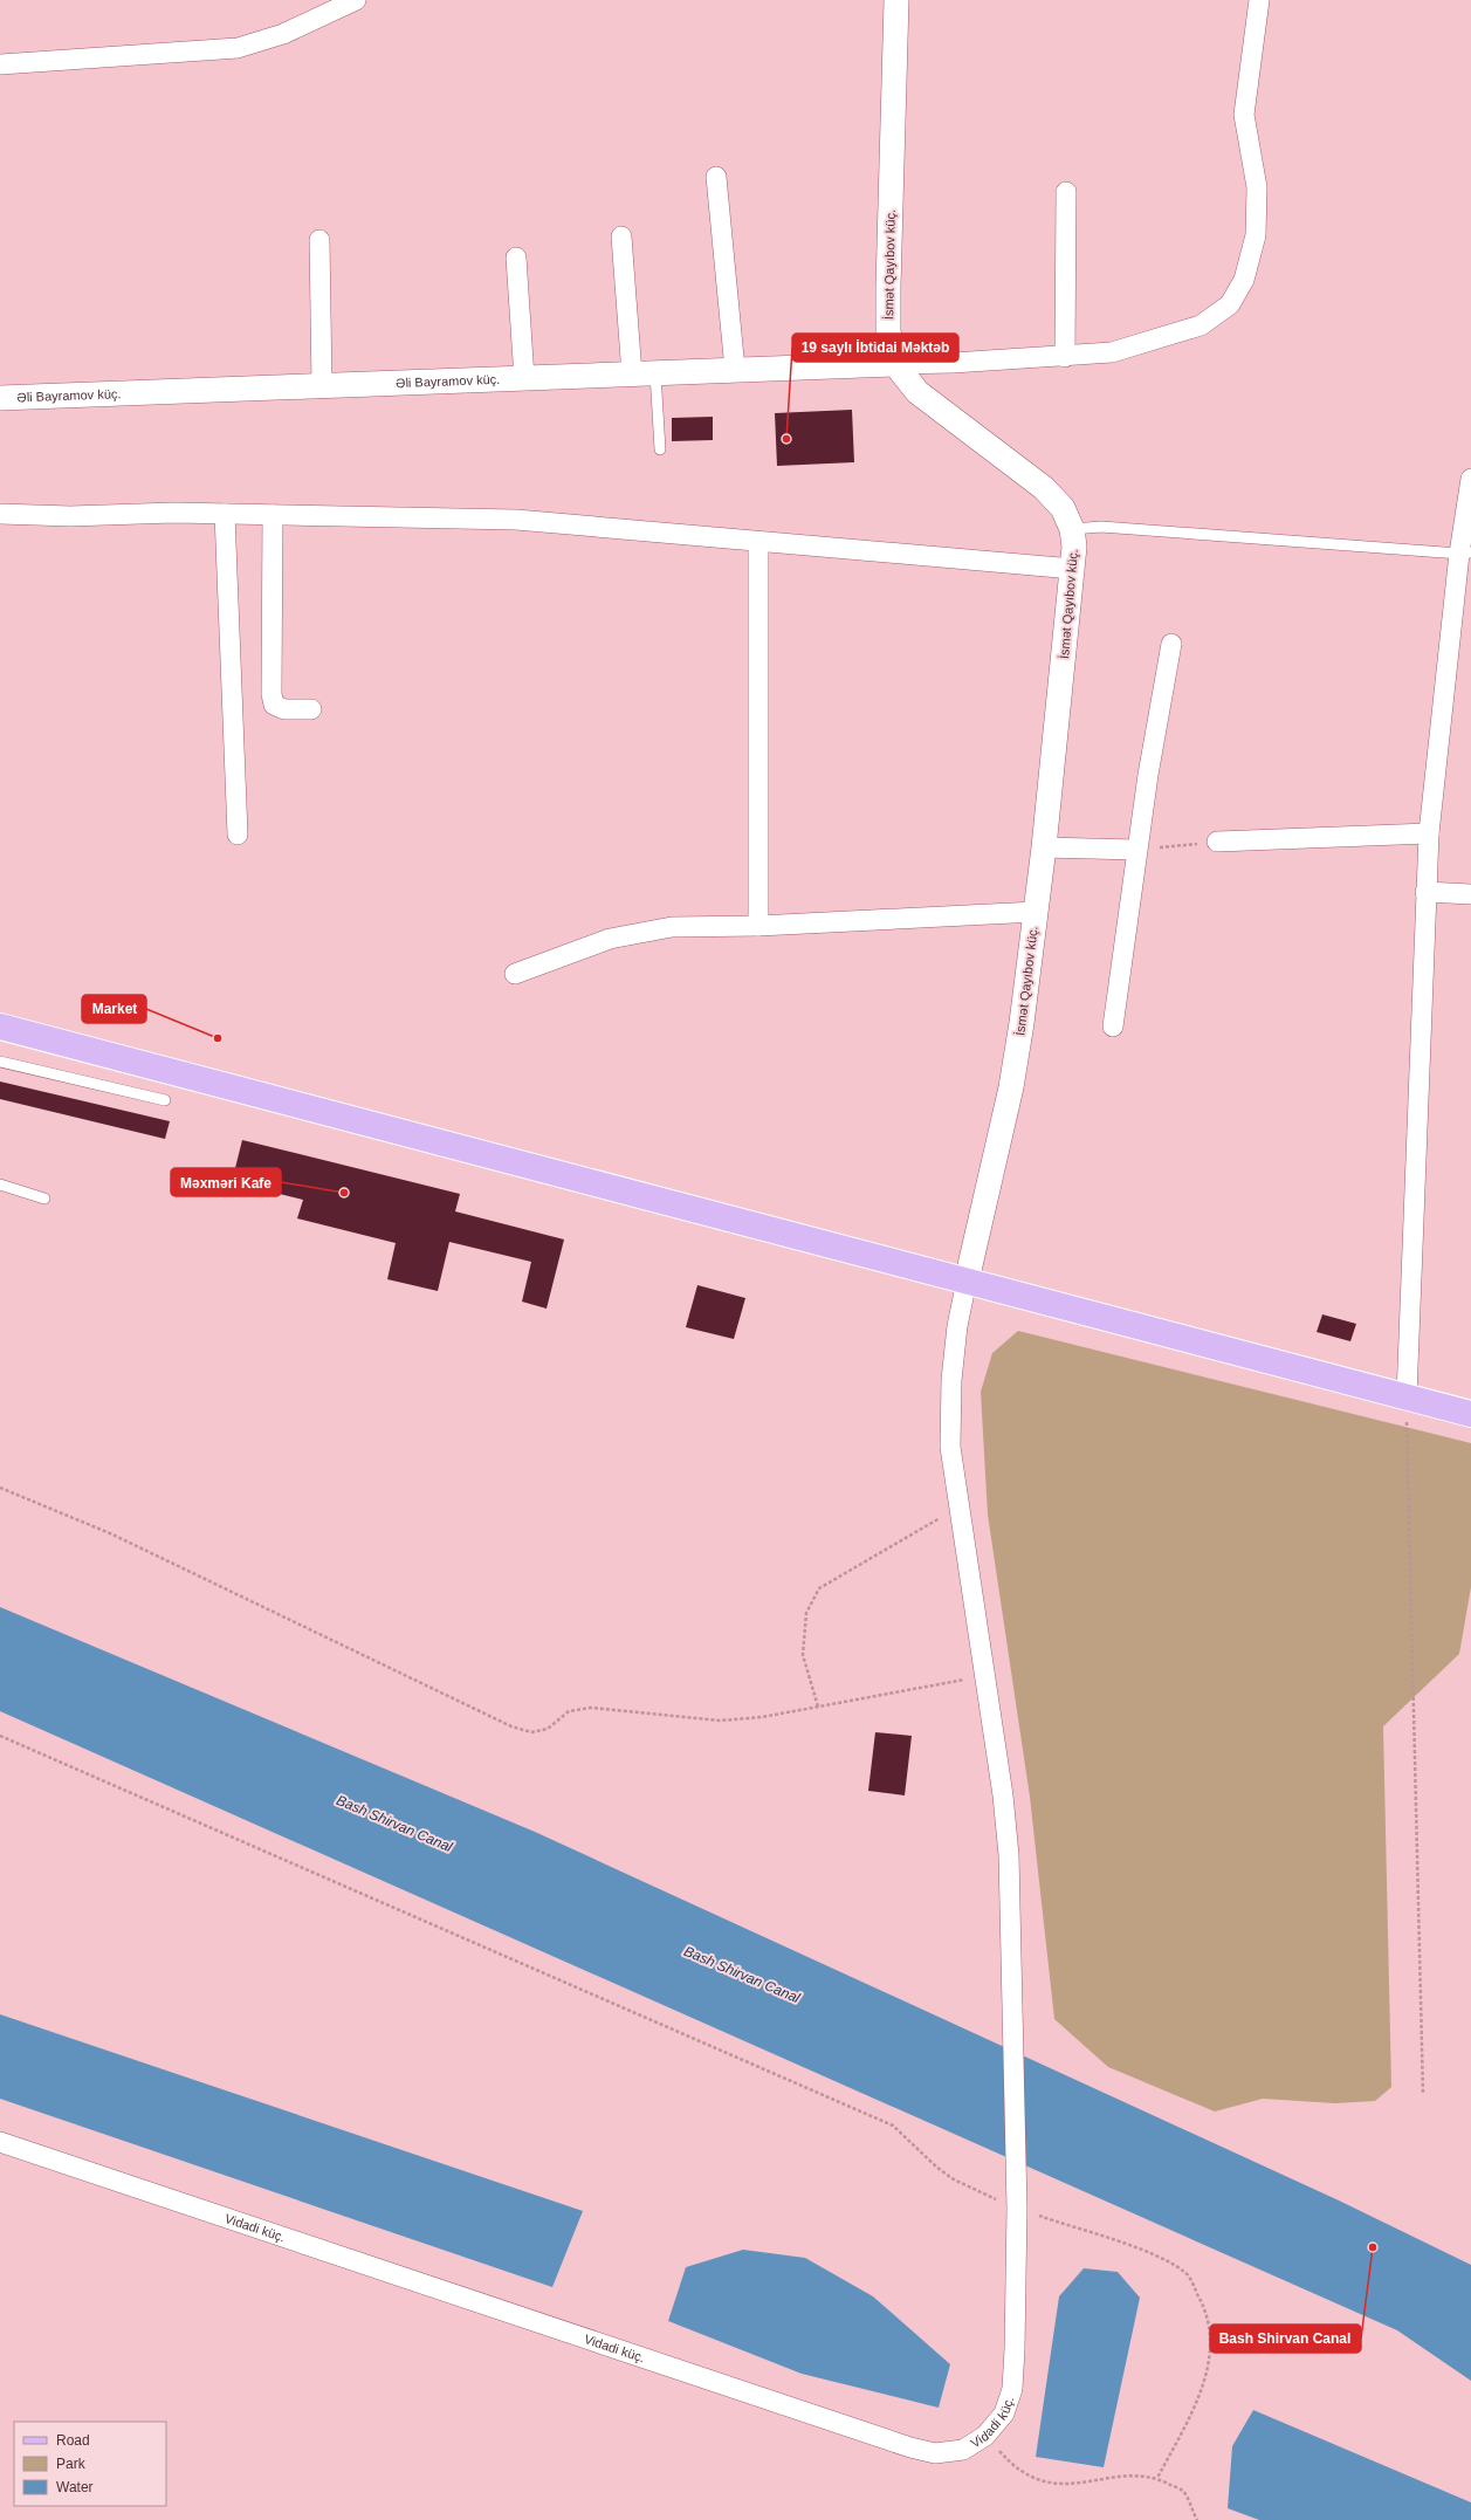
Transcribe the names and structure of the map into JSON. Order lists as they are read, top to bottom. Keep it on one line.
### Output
{"streets":{"street":["İsmət Qayıbov küç.","Əli Bayramov küç.","Vidadi küç."]},"crossings":[["İsmət Qayıbov küç.","Əli Bayramov küç."],["İsmət Qayıbov küç.","Vidadi küç."]],"water":["Bash Shirvan Canal"],"places":["19 saylı İbtidai Məktəb","Market","Məxməri Kafe","Bash Shirvan Canal"],"legend":["Road","Park","Water"]}
